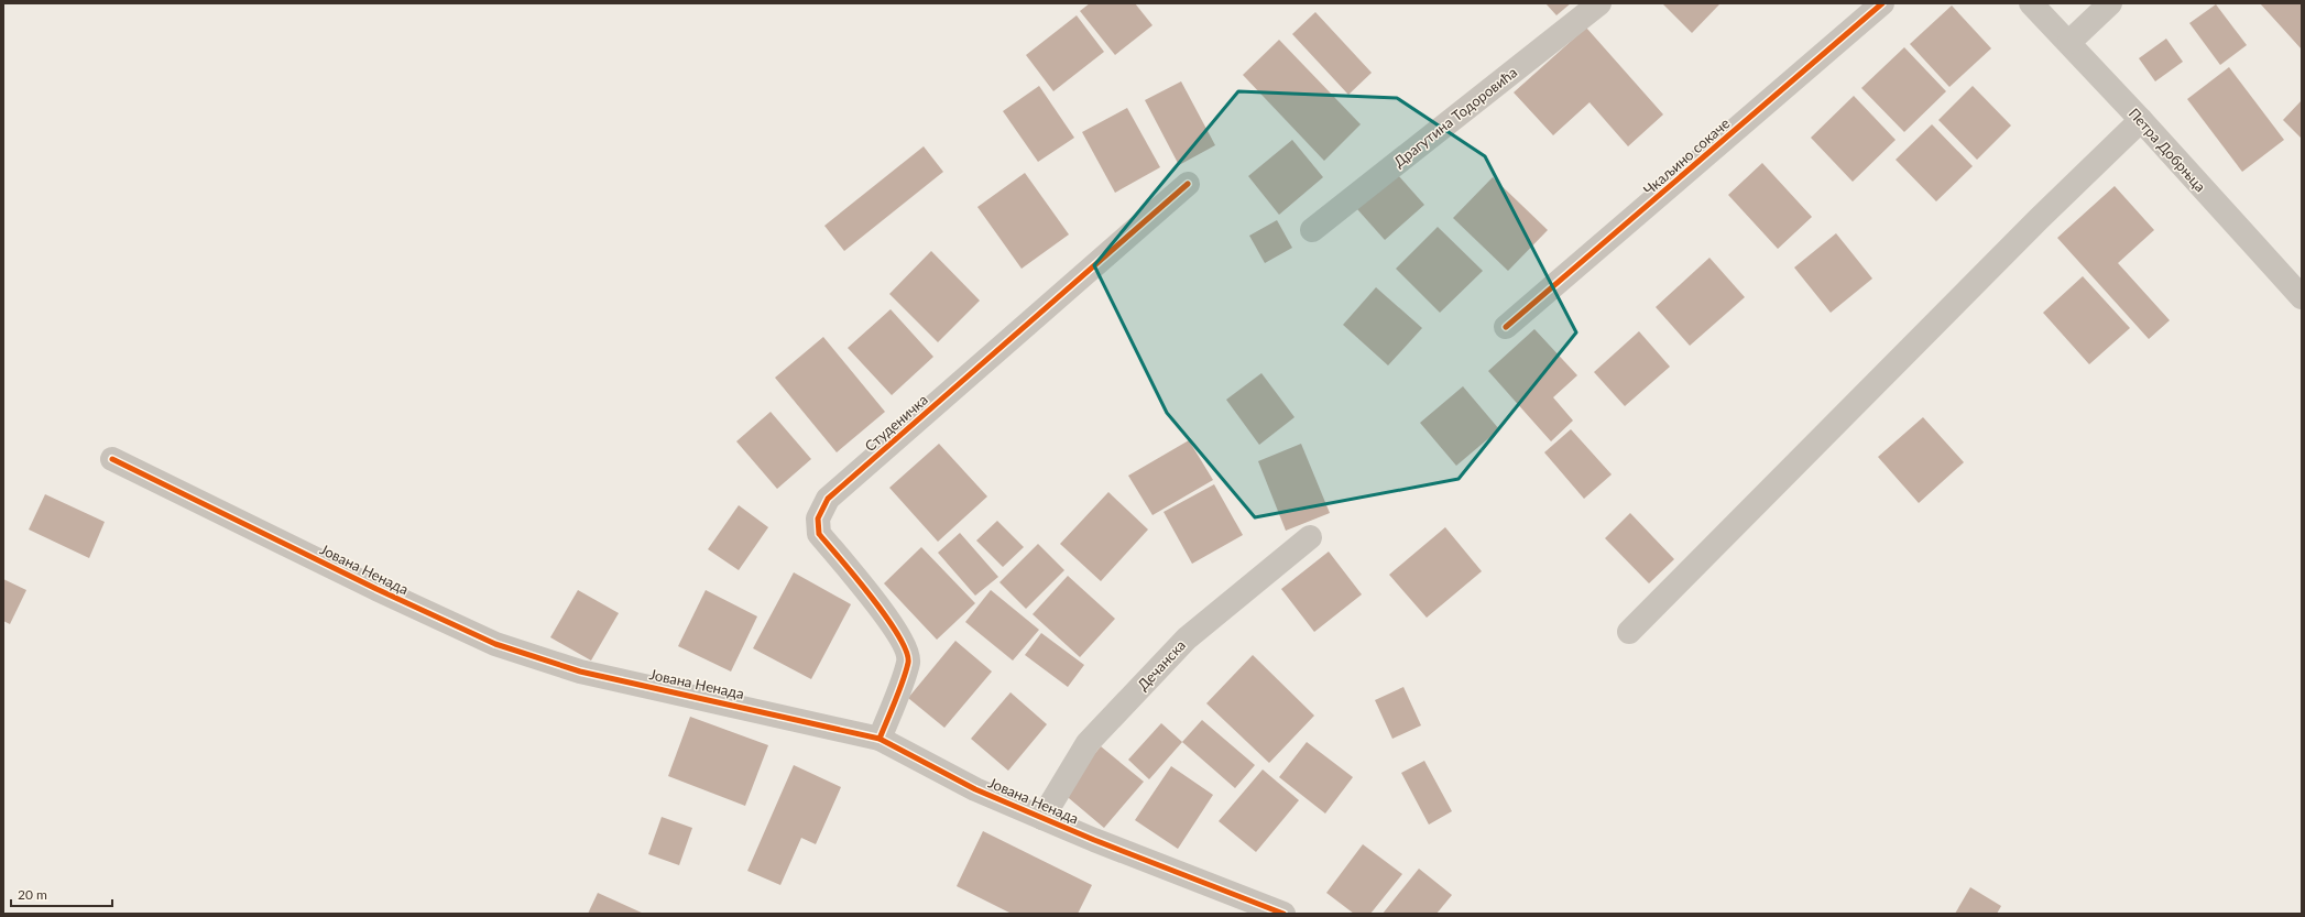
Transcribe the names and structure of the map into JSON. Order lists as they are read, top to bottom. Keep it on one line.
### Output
{"streets":{"street":["Драгутина Тодоровића","Петра Добрњца","Чкаљино сокаче","Студеничка","Јована Ненада","Дечанска"]},"crossings":[["Студеничка","Јована Ненада"],["Јована Ненада","Дечанска"]],"scale_bar":"20 m"}
